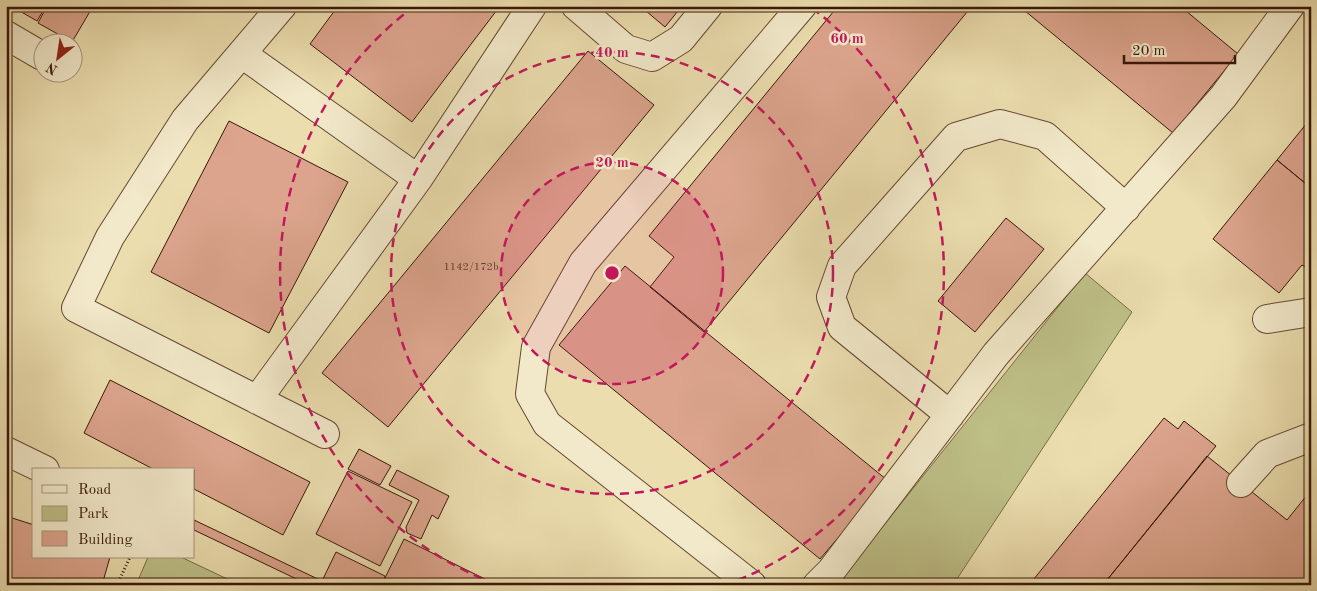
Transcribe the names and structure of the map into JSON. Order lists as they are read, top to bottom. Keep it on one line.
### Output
{"house_numbers":["1142/172b"],"legend":["Road","Park","Building"],"scale_bar":"20 m","north":"bottom left","rings":["60 m","40 m","20 m"]}
